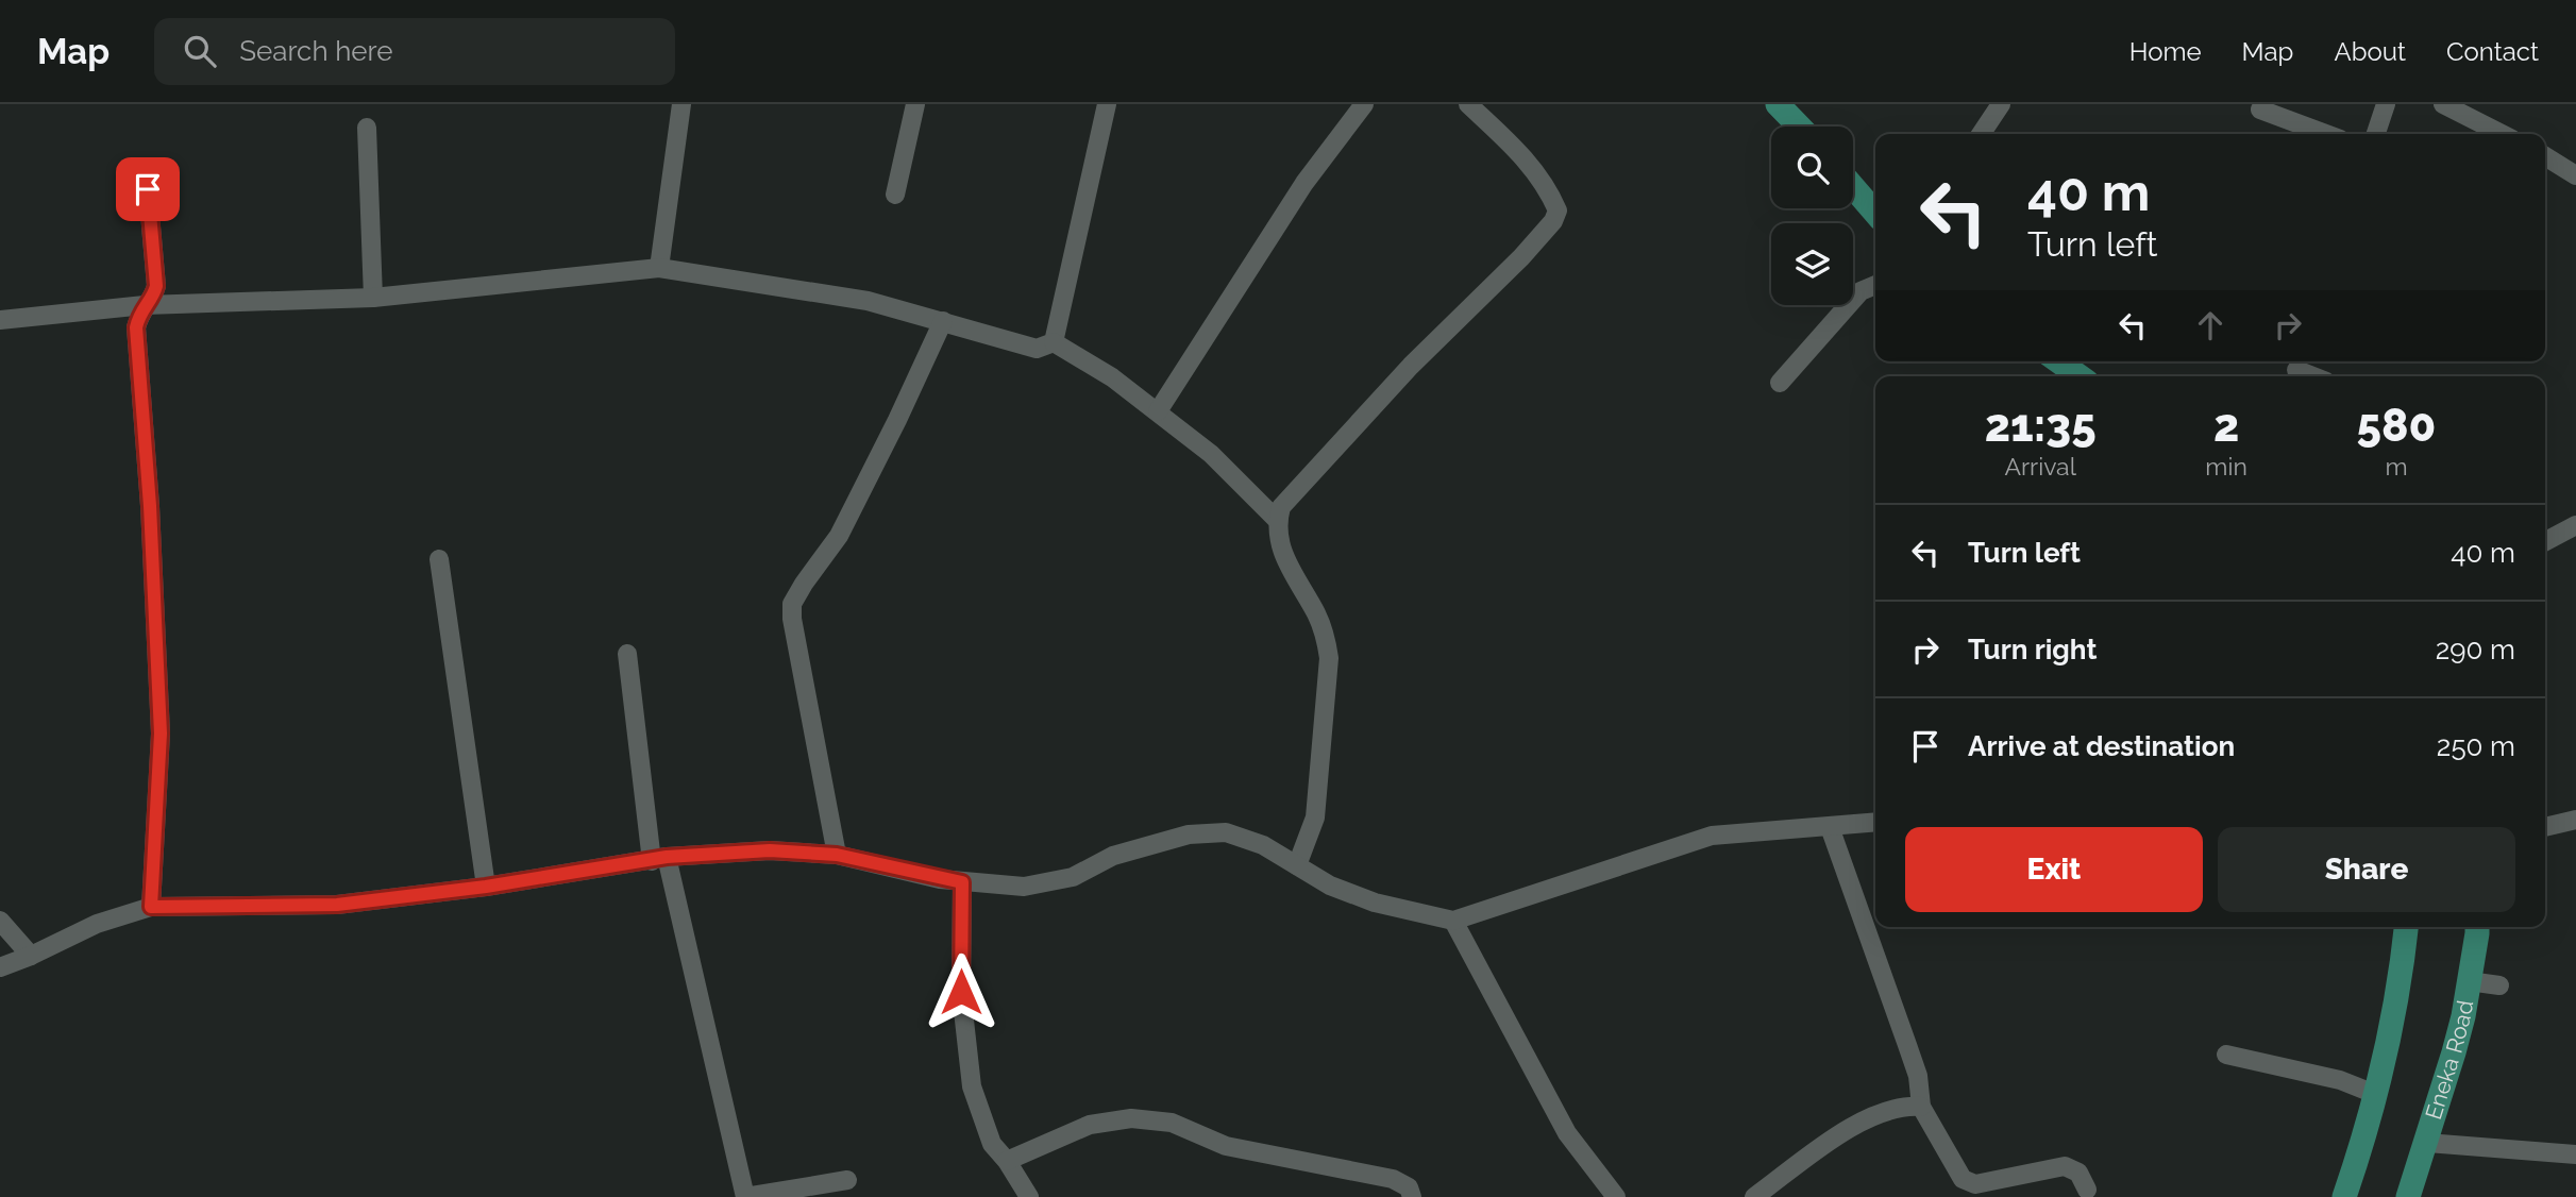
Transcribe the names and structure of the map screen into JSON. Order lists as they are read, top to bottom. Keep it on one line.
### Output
{"streets":{"main road":["Eneka Road"]},"page":{"header":"Map","search":"Search here","nav":["Home","Map","About","Contact"],"turn":["40 m","Turn left"],"eta":["21:35","Arrival","2","min","580","m"],"list":[{"name":"Turn left","value":"40 m"},{"name":"Turn right","value":"290 m"},{"name":"Arrive at destination","value":"250 m"}],"buttons":["Exit","Share"]}}
